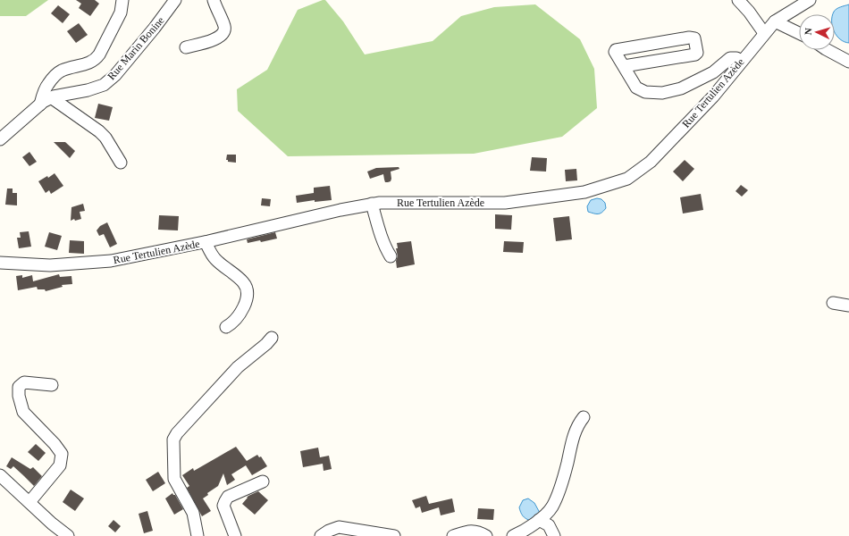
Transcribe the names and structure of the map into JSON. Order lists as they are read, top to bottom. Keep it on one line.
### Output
{"streets":{"street":["Rue Marin Bonine","Rue Tertulien Azède"]},"north":"left"}
